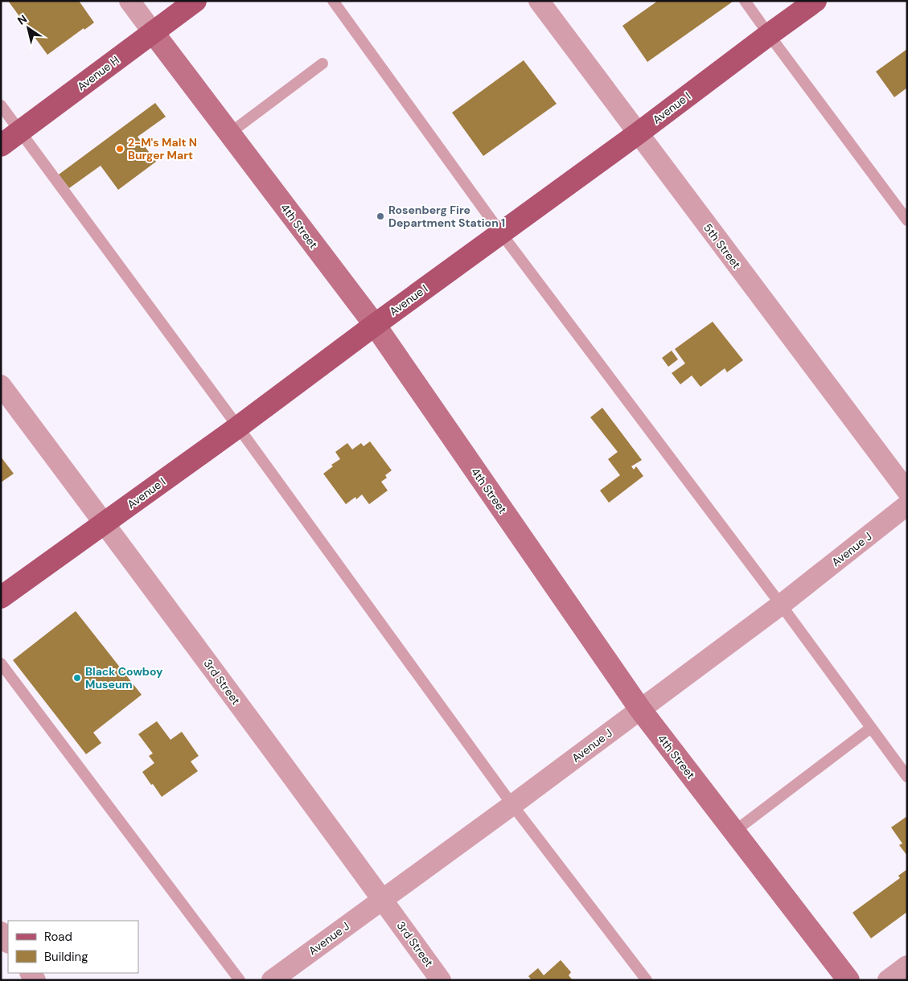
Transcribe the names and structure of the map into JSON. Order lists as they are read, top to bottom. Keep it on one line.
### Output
{"streets":{"main road":["Avenue H","Avenue I"],"street":["4th Street","5th Street","Avenue J","3rd Street"]},"crossings":[["Avenue H","4th Street"],["Avenue I","4th Street"],["Avenue I","5th Street"],["Avenue I","3rd Street"],["4th Street","Avenue J"],["Avenue J","3rd Street"]],"places":["2-M's Malt N Burger Mart","Rosenberg Fire Department Station 1","Black Cowboy Museum"],"legend":["Road","Building"],"north":"top left"}
